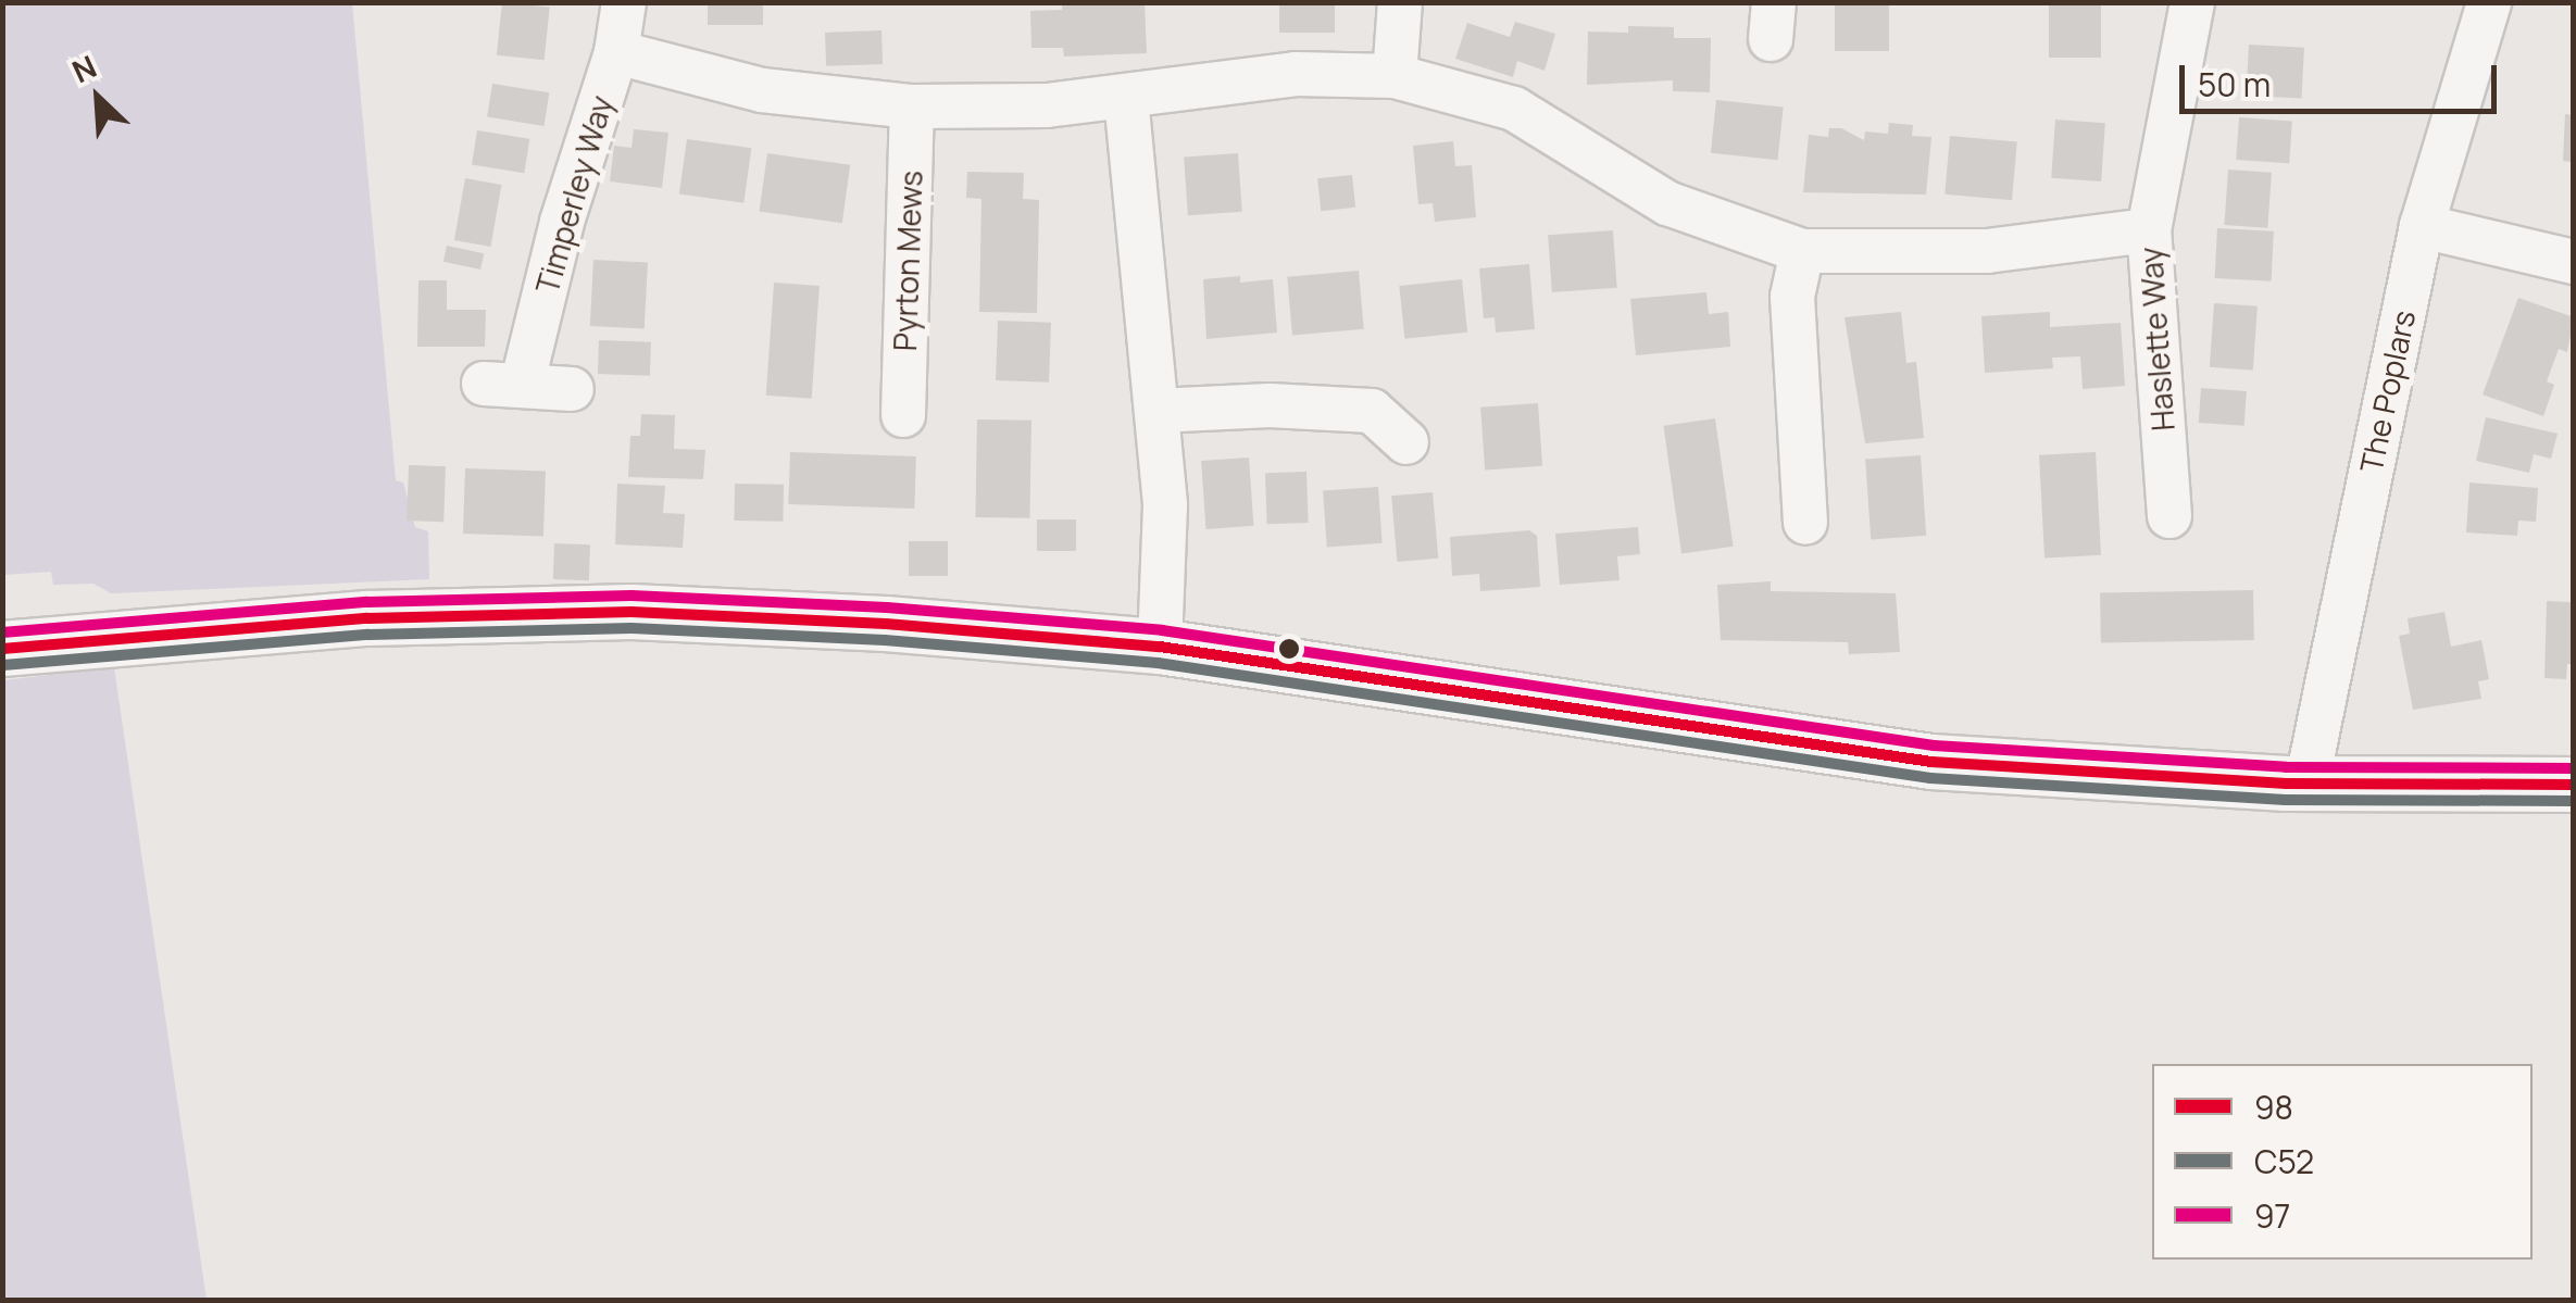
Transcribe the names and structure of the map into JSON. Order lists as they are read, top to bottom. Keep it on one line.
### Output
{"streets":{"street":["Timperley Way","Pyrton Mews","Haslette Way","The Poplars"]},"lines":["transit line 97","transit line 98","transit line C52"],"legend":["98","C52","97"],"scale_bar":"50 m","north":"top left"}
